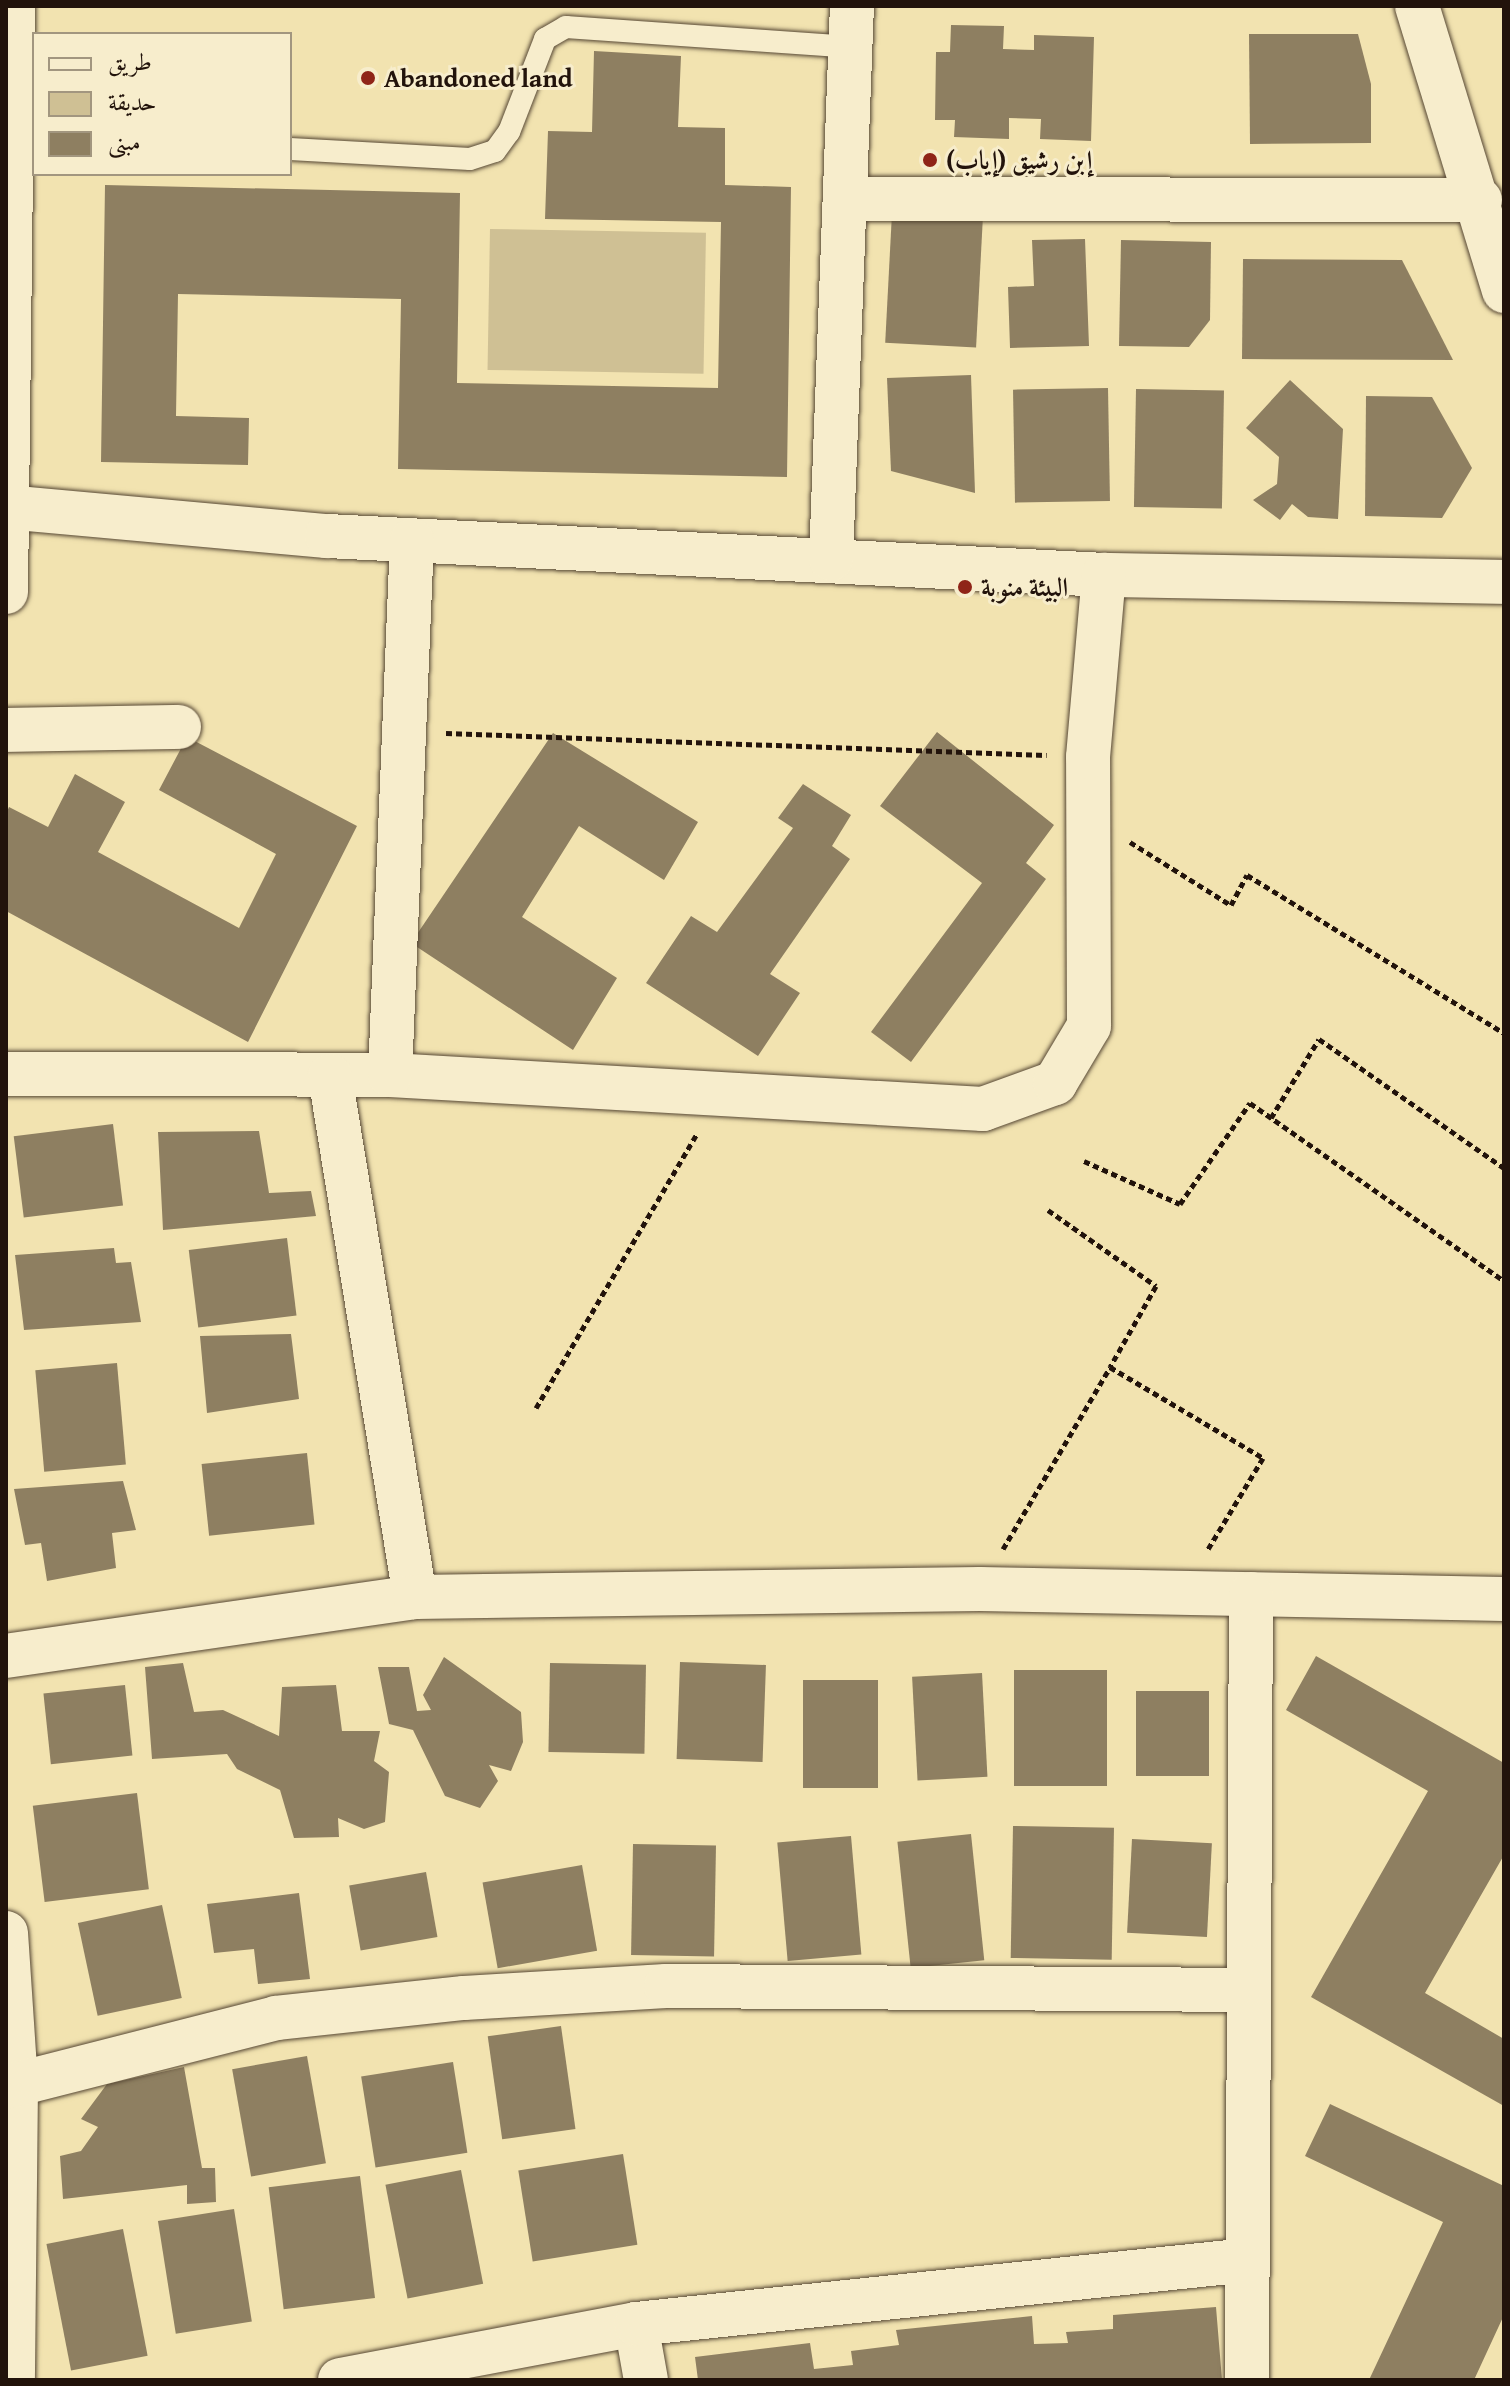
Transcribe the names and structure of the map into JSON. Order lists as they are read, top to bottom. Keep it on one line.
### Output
{"places":["Abandoned land","إبن رشيق (إياب)","البيئة منوبة"],"legend":["طريق","حديقة","مبنى"]}
